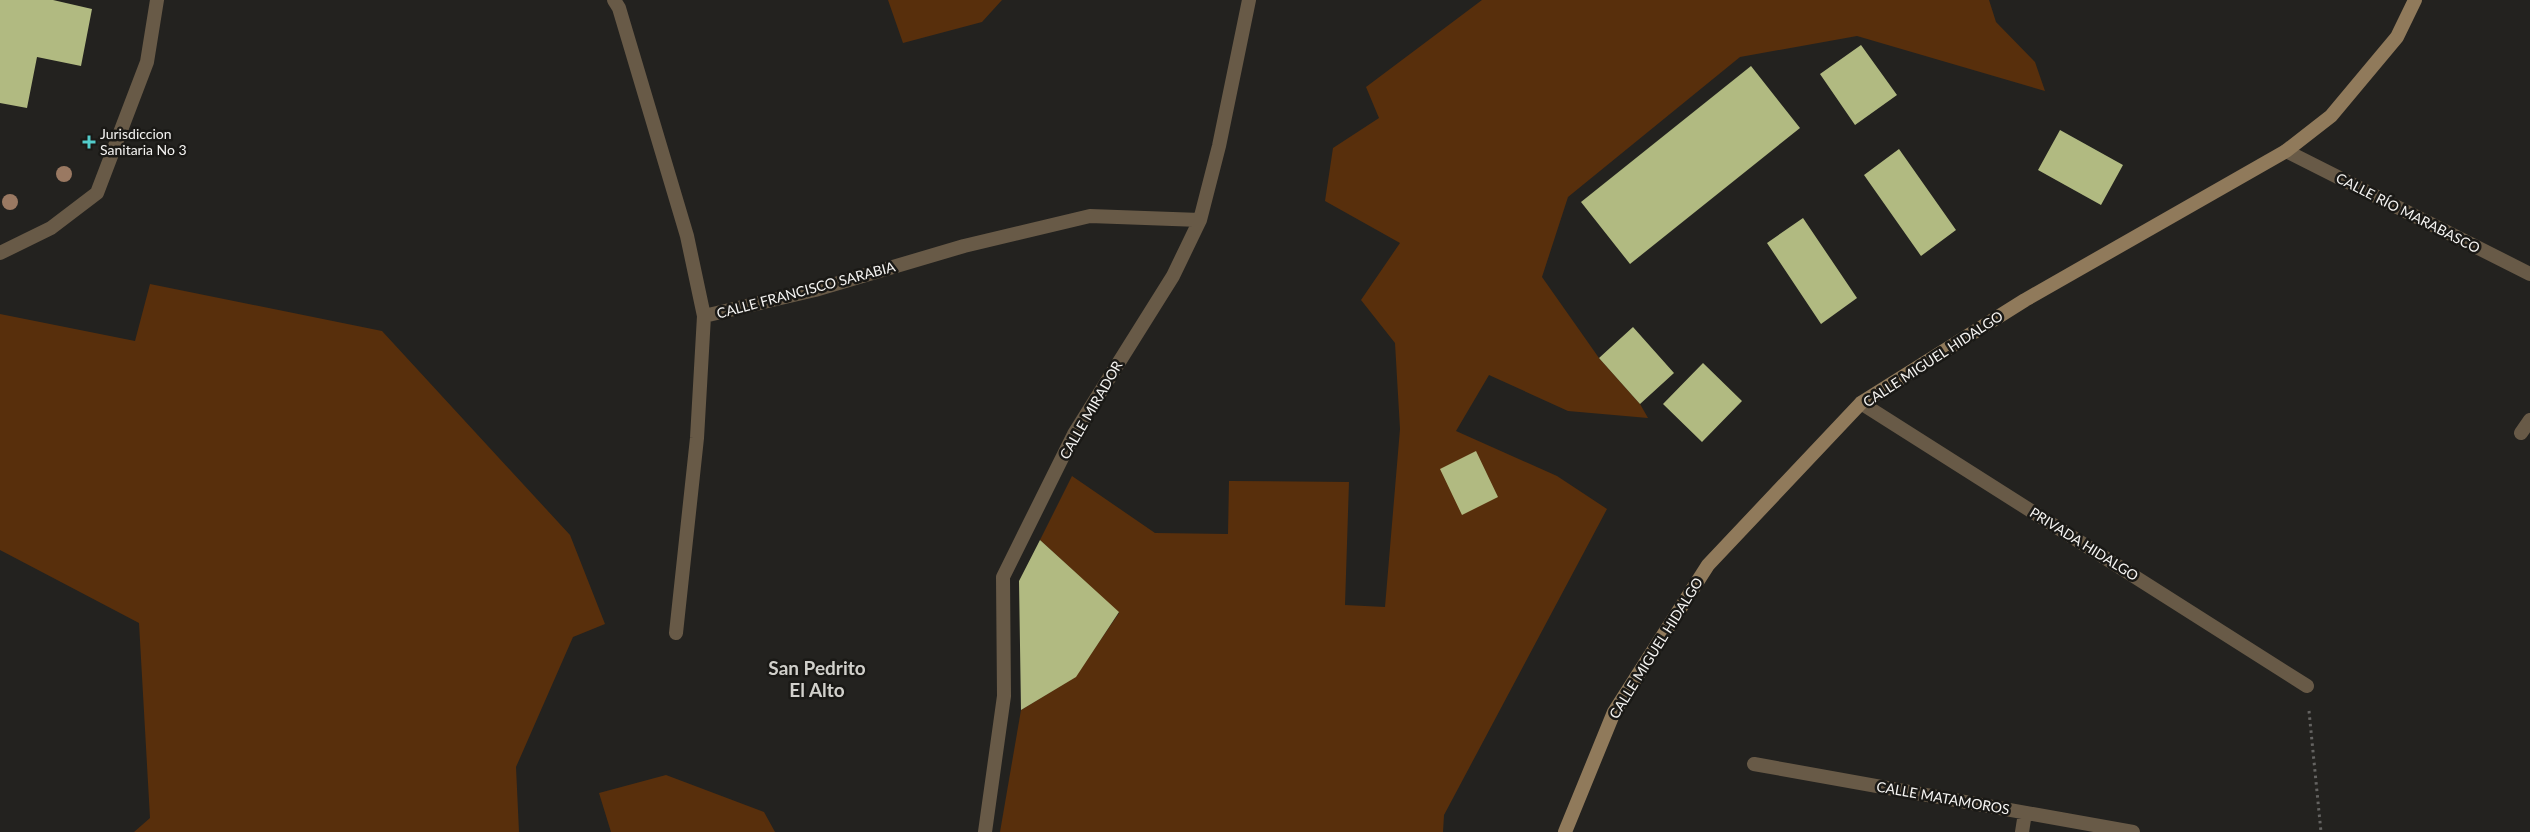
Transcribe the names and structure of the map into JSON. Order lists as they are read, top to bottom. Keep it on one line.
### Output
{"streets":{"main road":["CALLE MIGUEL HIDALGO"],"street":["CALLE RÍO MARABASCO","CALLE FRANCISCO SARABIA","CALLE MIRADOR","PRIVADA HIDALGO","CALLE MATAMOROS"]},"crossings":[["CALLE RÍO MARABASCO","CALLE MIGUEL HIDALGO"],["CALLE FRANCISCO SARABIA","CALLE MIRADOR"],["CALLE MIGUEL HIDALGO","PRIVADA HIDALGO"]],"districts":["San Pedrito El Alto"],"places":{"health":["Jurisdiccion Sanitaria No 3"]}}
